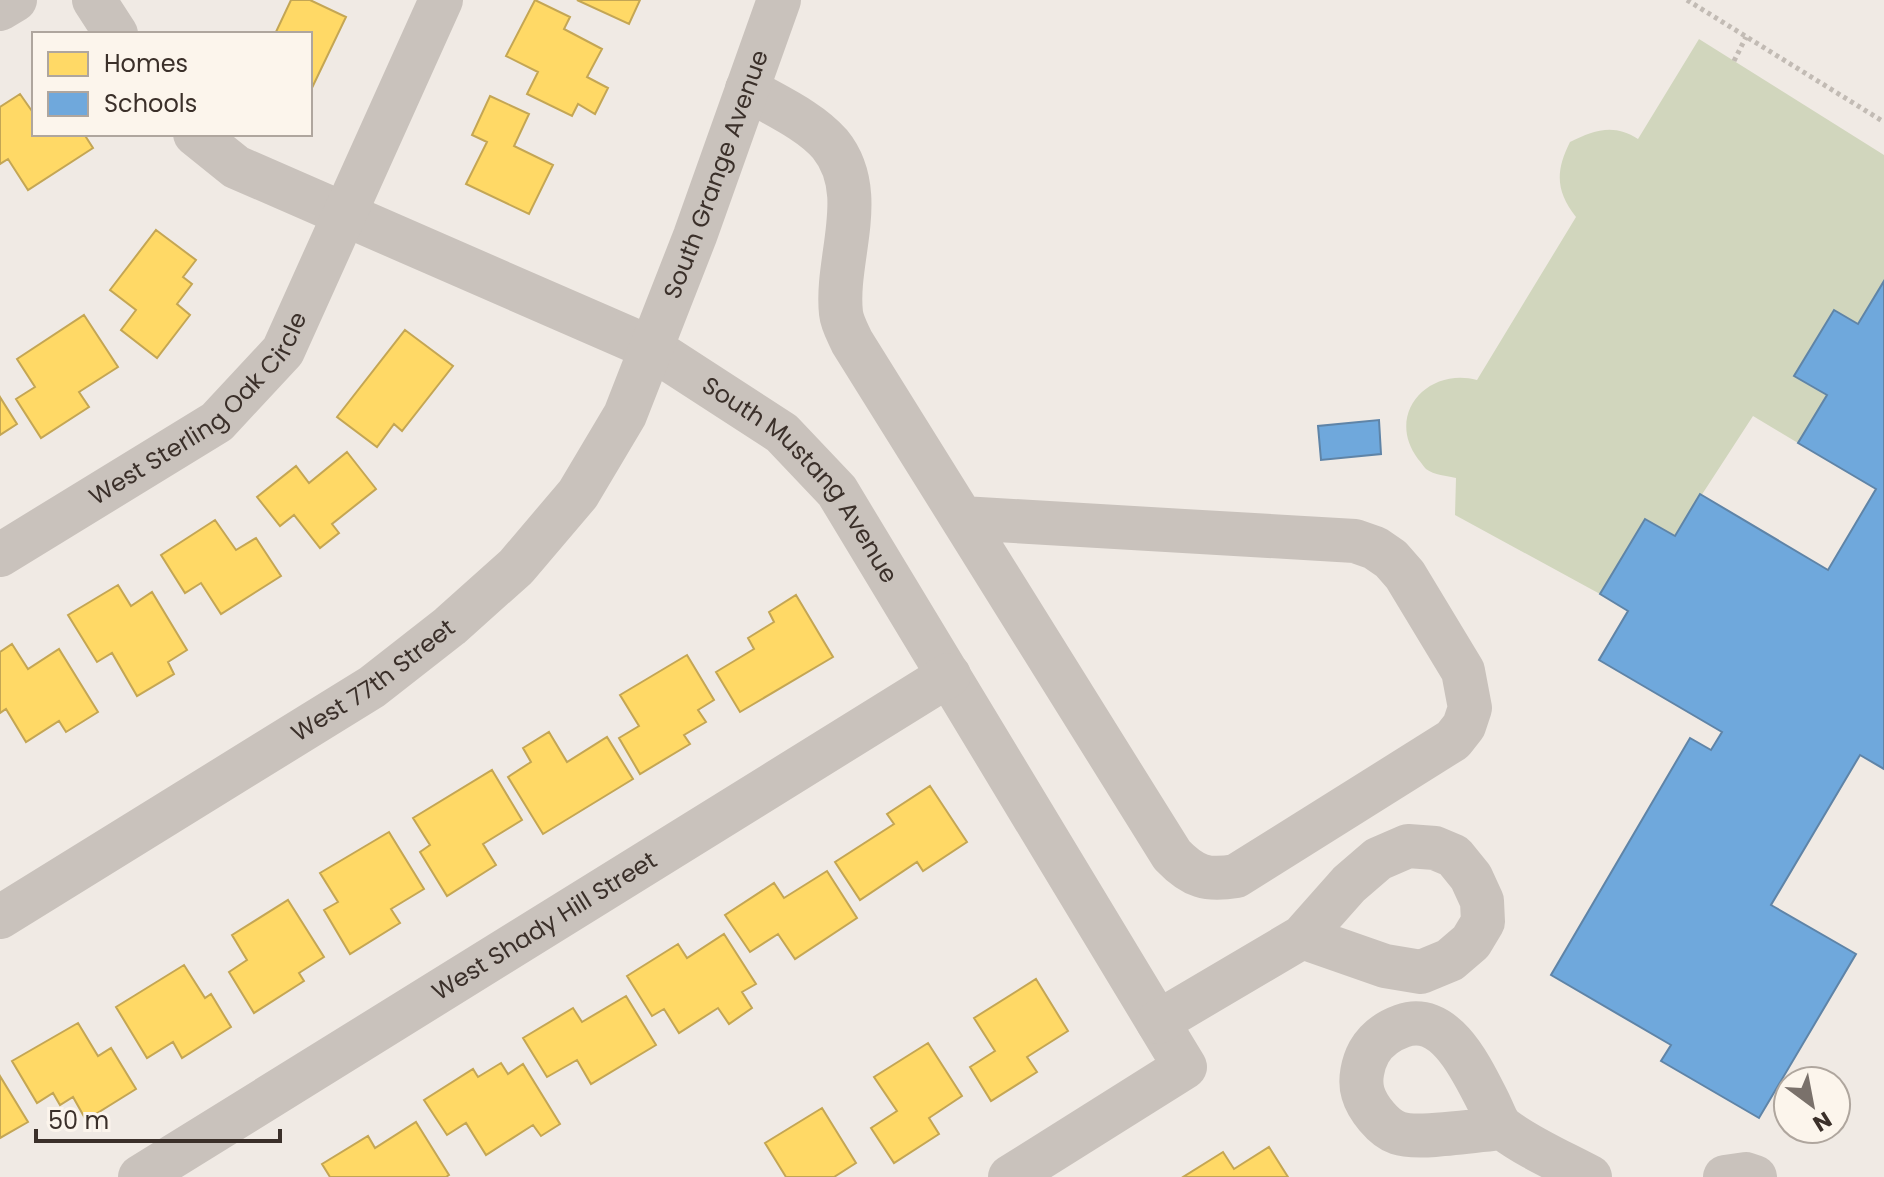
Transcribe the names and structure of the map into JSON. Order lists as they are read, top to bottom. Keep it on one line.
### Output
{"streets":{"street":["South Grange Avenue","West Sterling Oak Circle","South Mustang Avenue","West 77th Street","West Shady Hill Street"]},"crossings":[["South Grange Avenue","South Mustang Avenue"],["South Grange Avenue","West 77th Street"],["West Sterling Oak Circle","South Mustang Avenue"],["South Mustang Avenue","West 77th Street"],["South Mustang Avenue","West Shady Hill Street"]],"legend":["Homes","Schools"],"scale_bar":"50 m","north":"bottom right"}
